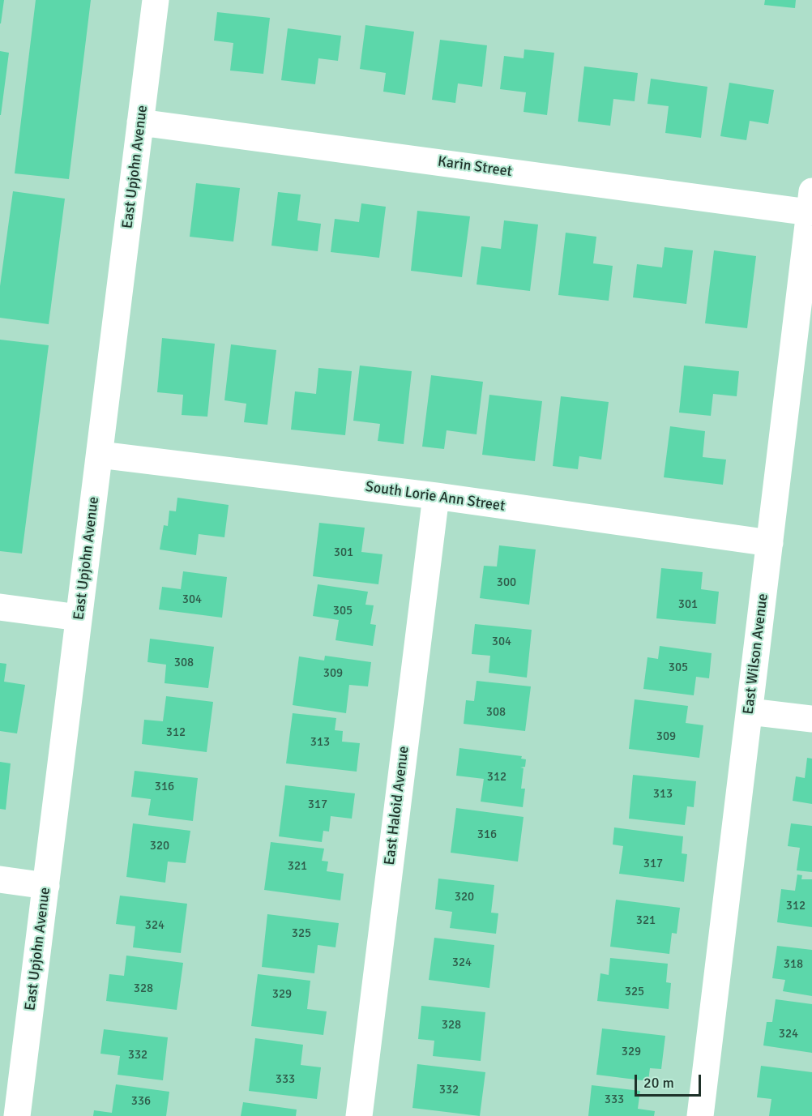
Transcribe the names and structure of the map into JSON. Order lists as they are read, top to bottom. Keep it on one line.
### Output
{"streets":{"street":["East Upjohn Avenue","Karin Street","South Lorie Ann Street","East Wilson Avenue","East Haloid Avenue"]},"crossings":[["East Upjohn Avenue","Karin Street"],["East Upjohn Avenue","South Lorie Ann Street"],["Karin Street","East Wilson Avenue"],["South Lorie Ann Street","East Wilson Avenue"],["South Lorie Ann Street","East Haloid Avenue"]],"house_numbers":["301","300","304","301","305","304","308","305","309","308","312","309","313","312","316","313","317","316","320","317","321","320","312","321","324","325","324","318","328","325","329","328","324","329","332","333","332","333","336"],"scale_bar":"20 m"}
